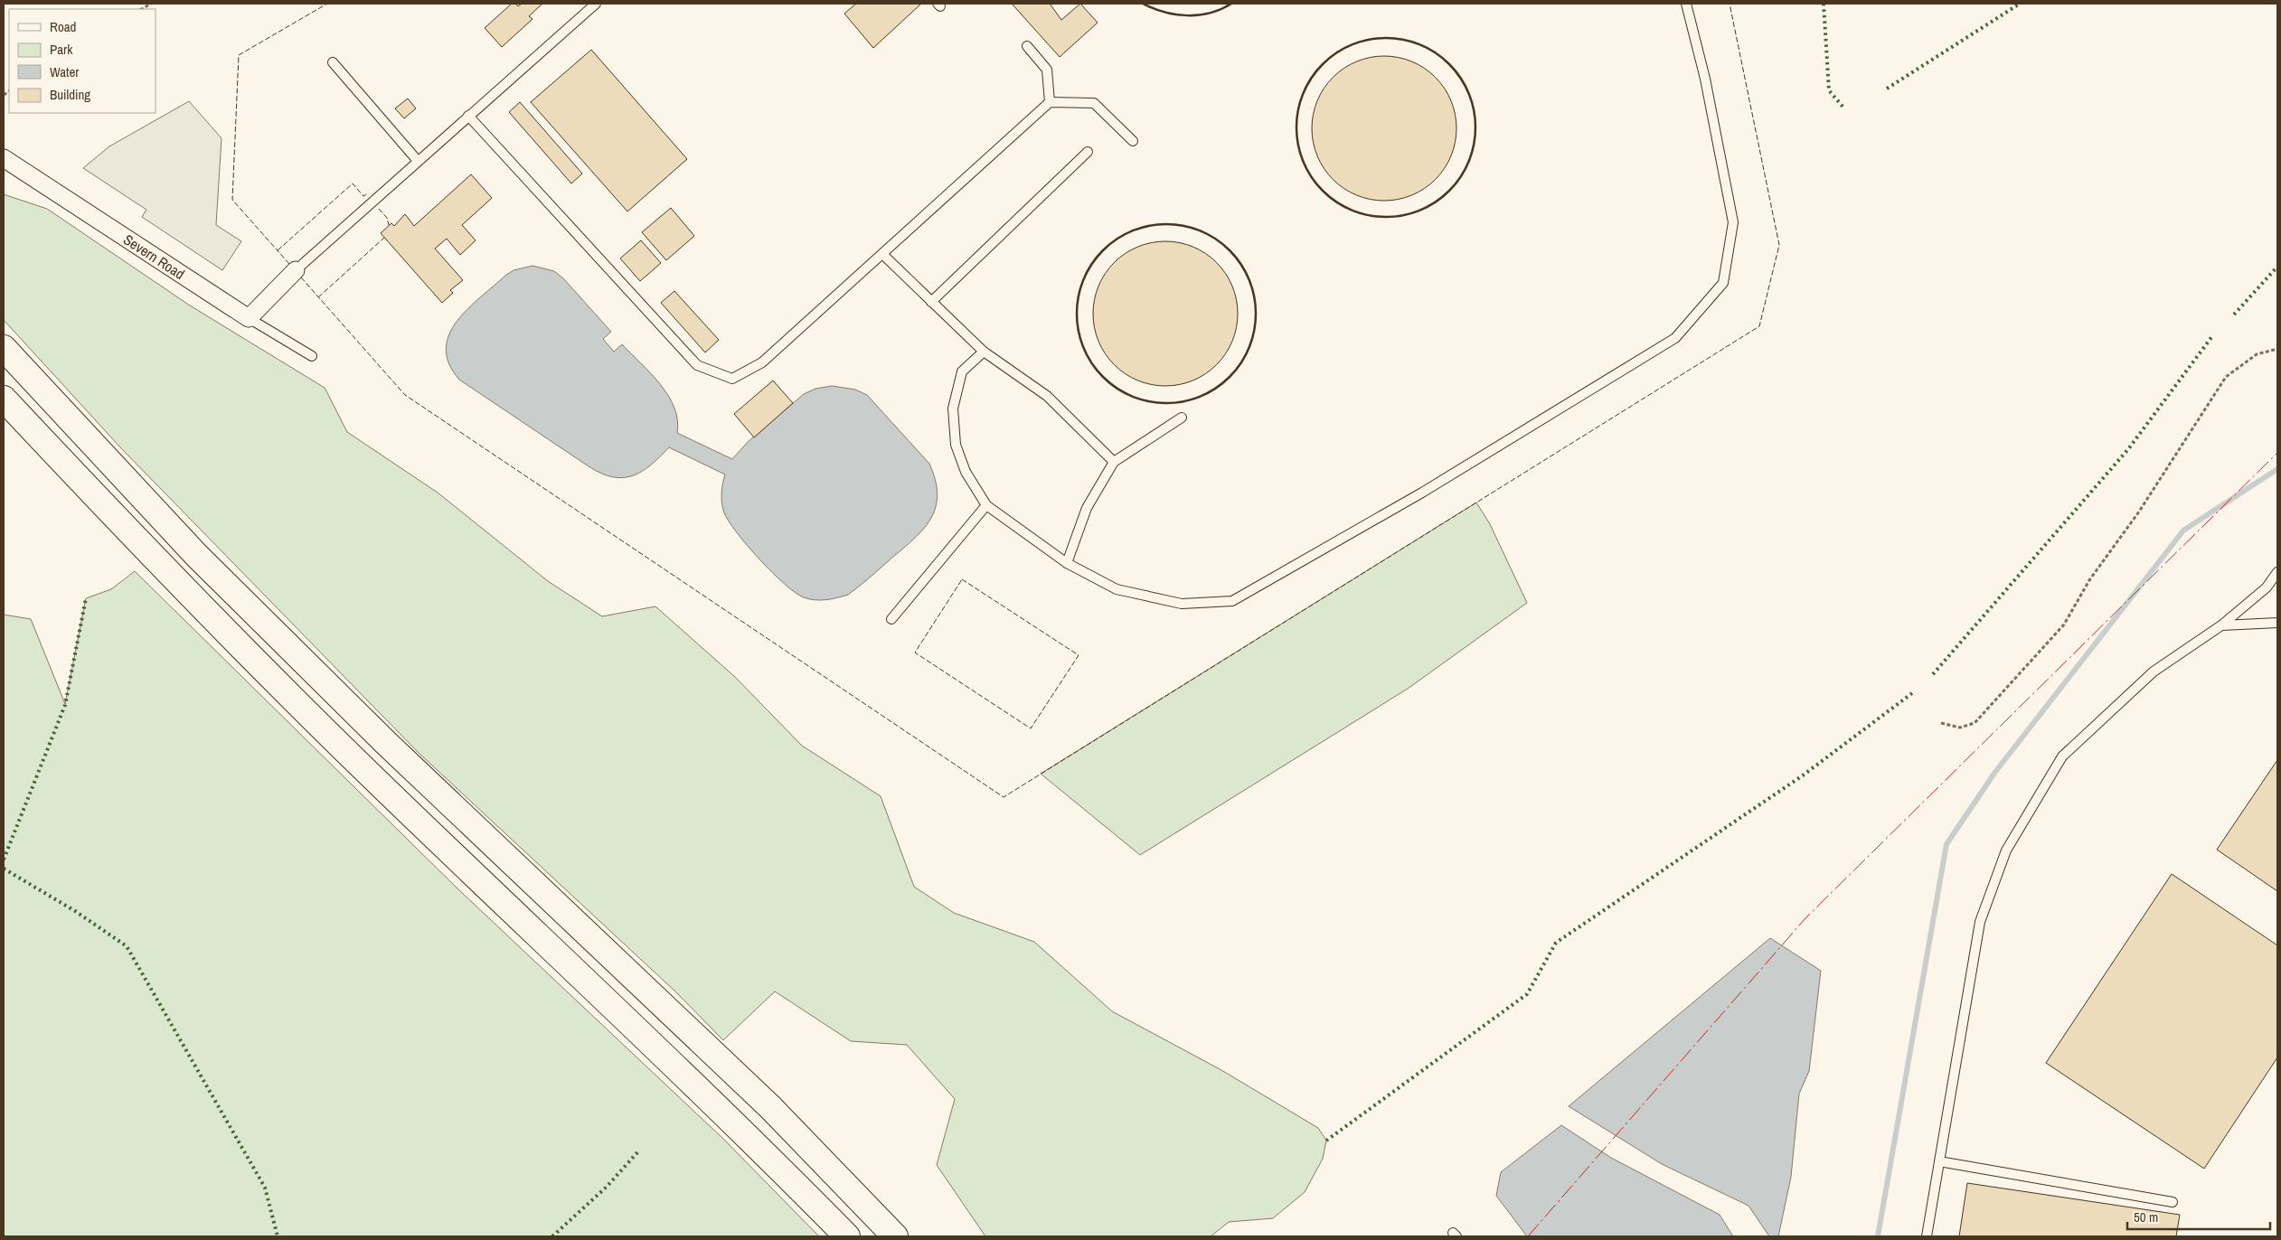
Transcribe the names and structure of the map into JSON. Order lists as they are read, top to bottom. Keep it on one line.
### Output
{"streets":{"street":["Severn Road"]},"legend":["Road","Park","Water","Building"],"scale_bar":"50 m"}
